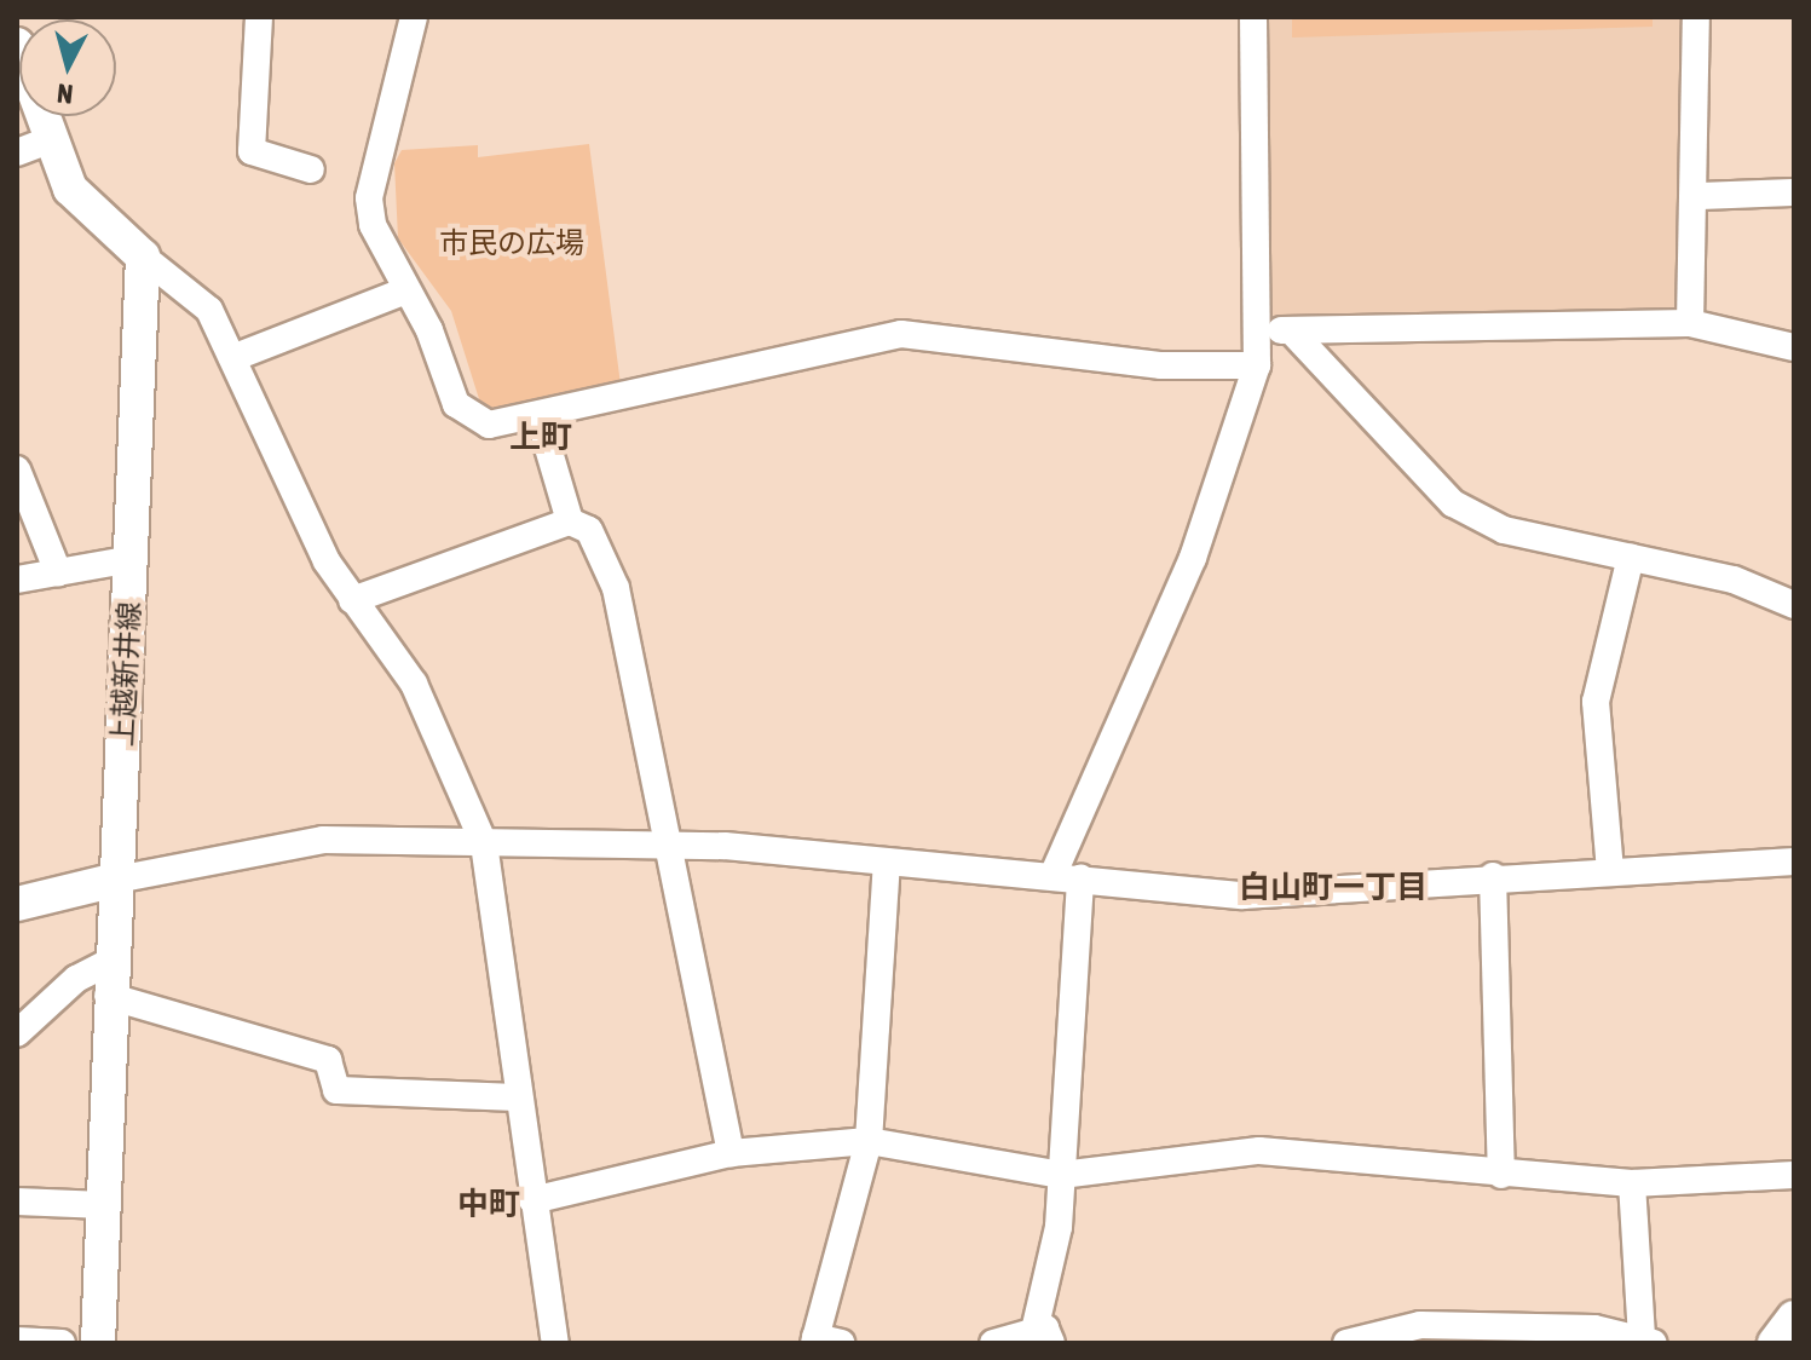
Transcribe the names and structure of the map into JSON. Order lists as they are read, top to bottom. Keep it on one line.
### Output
{"streets":{"main road":["上越新井線"]},"districts":["上町","白山町一丁目","中町"],"parks":["市民の広場"],"north":"bottom"}
